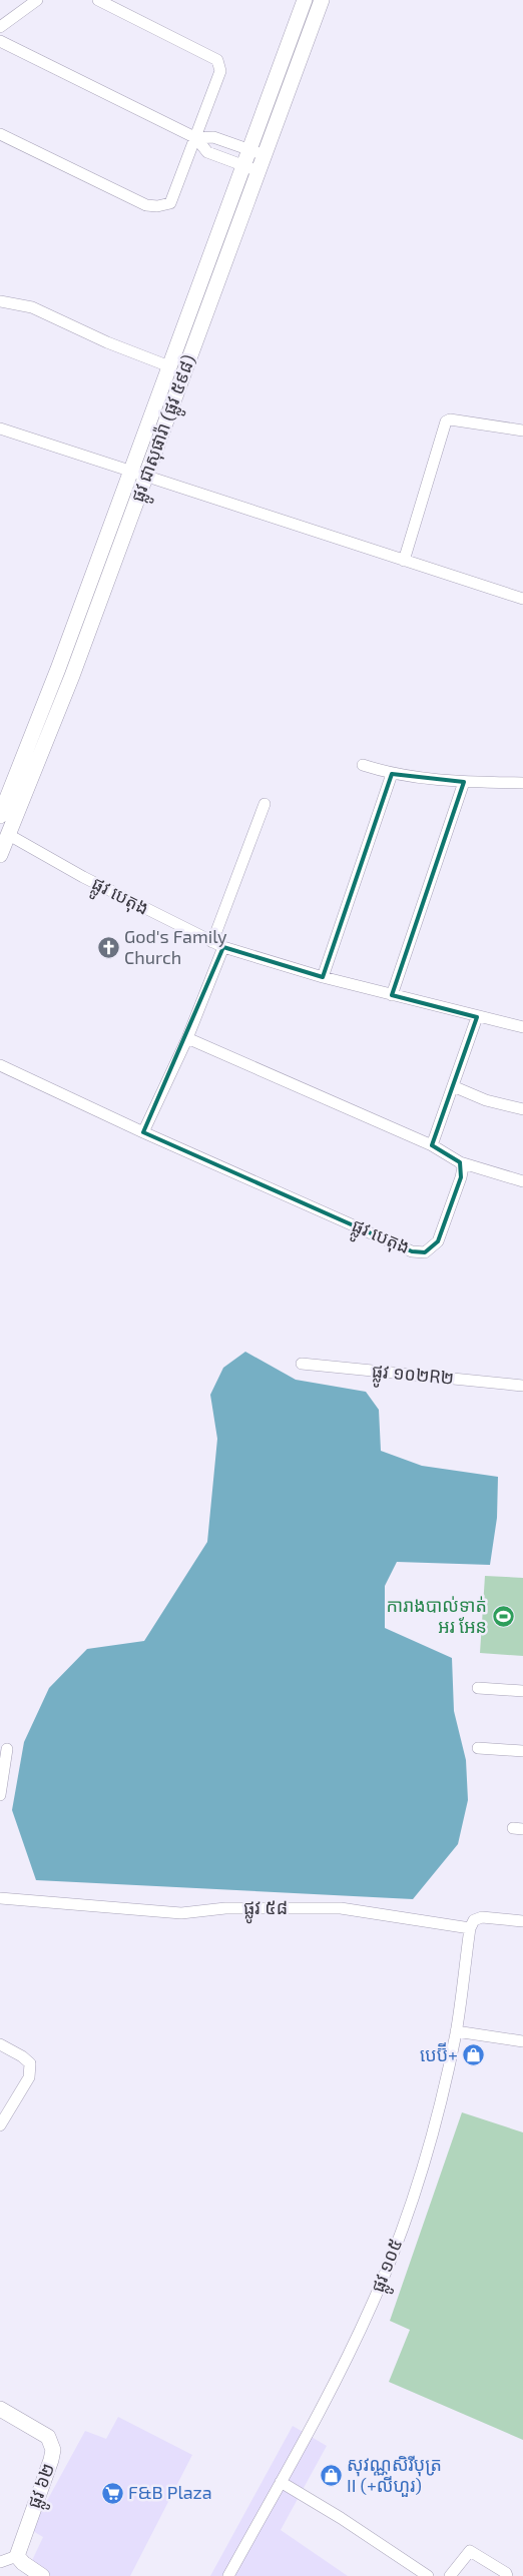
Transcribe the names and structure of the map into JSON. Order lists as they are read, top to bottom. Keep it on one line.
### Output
{"streets":{"main road":["ផ្លូវ ជាសុផារ៉ា (ផ្លូវ ៥៩៨)","ផ្លូវ ៦២"],"street":["ផ្លូវ បេតុង","ផ្លូវ ១០២R២","ផ្លូវ ៥៨","ផ្លូវ ១០៥"]},"crossings":[["ផ្លូវ ជាសុផារ៉ា (ផ្លូវ ៥៩៨)","ផ្លូវ បេតុង"],["ផ្លូវ ៥៨","ផ្លូវ ១០៥"]],"places":{"church":["God's Family Church"],"sports":["ការាងបាល់ទាត់ អរ អែន"],"shop":["បេប៊ី+","សុវណ្ណសិរីបុត្រ II (+លីហួរ)"],"supermarket":["F&B Plaza"]}}
